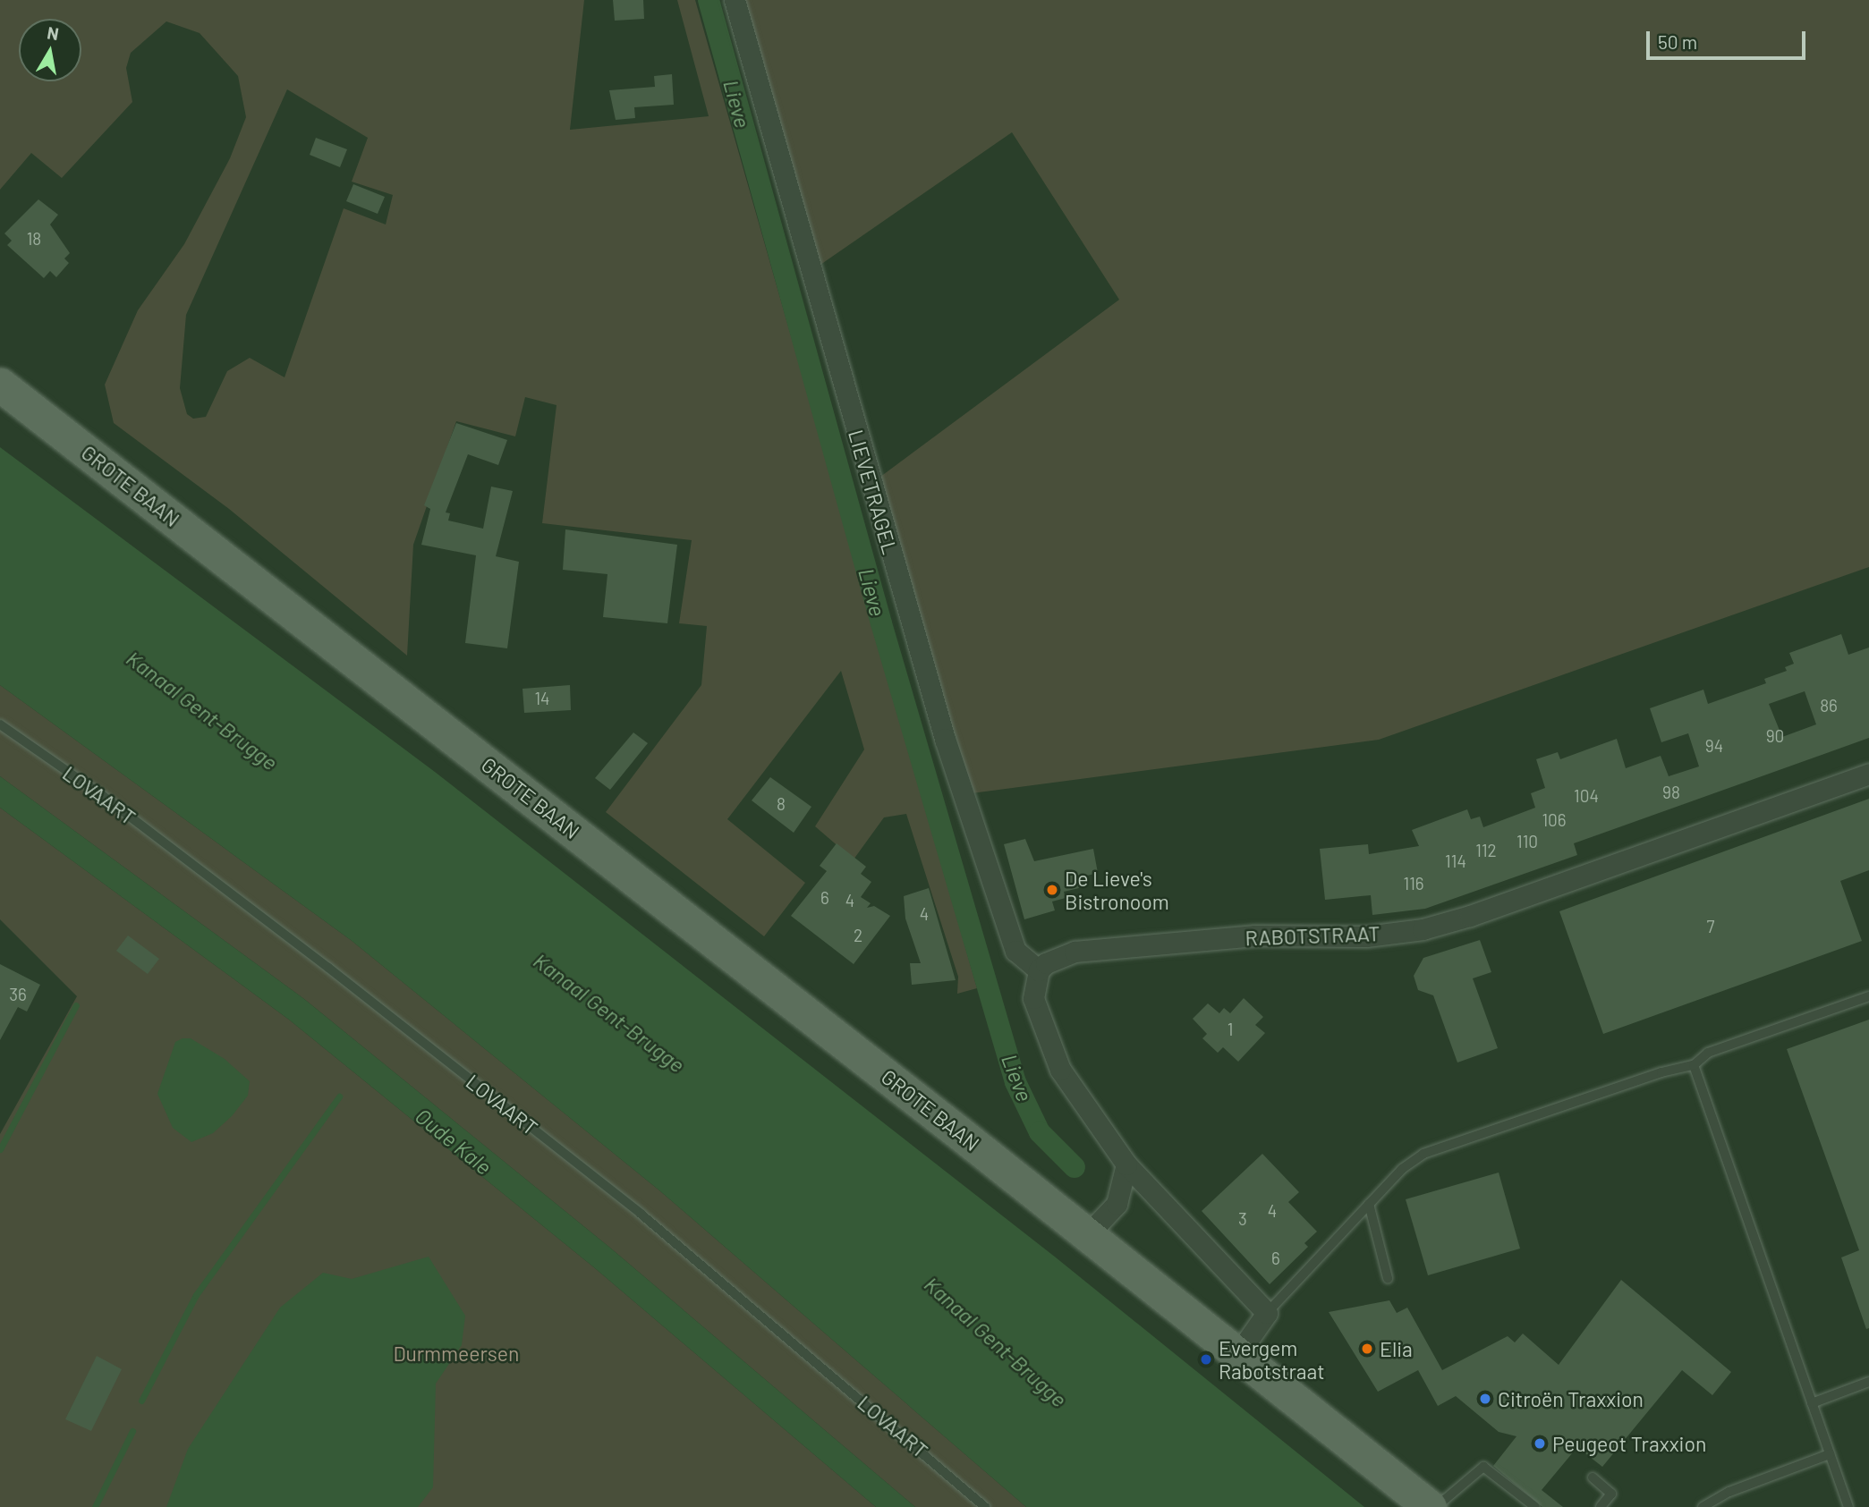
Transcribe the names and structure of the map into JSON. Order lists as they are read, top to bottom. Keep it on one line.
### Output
{"streets":{"main road":["GROTE BAAN"],"street":["LIEVETRAGEL","RABOTSTRAAT"],"lane":["LOVAART"]},"crossings":[["LIEVETRAGEL","RABOTSTRAAT"]],"water":["Lieve","Kanaal Gent-Brugge","Oude Kale"],"parks":["Durmmeersen"],"places":["De Lieve's Bistronoom","Elia","Evergem Rabotstraat","Citroën Traxxion","Peugeot Traxxion"],"house_numbers":["18","14","86","90","94","98","104","8","106","110","112","114","116","6","4","4","7","2","36","1","4","3","6"],"scale_bar":"50 m","north":"top"}
